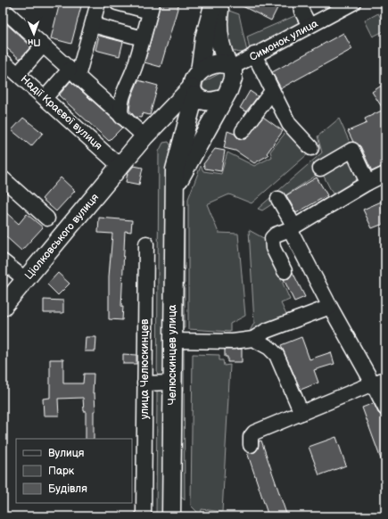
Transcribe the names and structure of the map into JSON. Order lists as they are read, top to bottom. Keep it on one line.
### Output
{"streets":{"main road":["Ціолковського вулиця","Челюскинцев улица"],"street":["Симонок улица","Надії Краєвої вулиця","улица Челюскинцев"]},"crossings":[["Симонок улица","Ціолковського вулиця"],["Надії Краєвої вулиця","Ціолковського вулиця"]],"legend":["Вулиця","Парк","Будівля"],"north":"bottom"}
